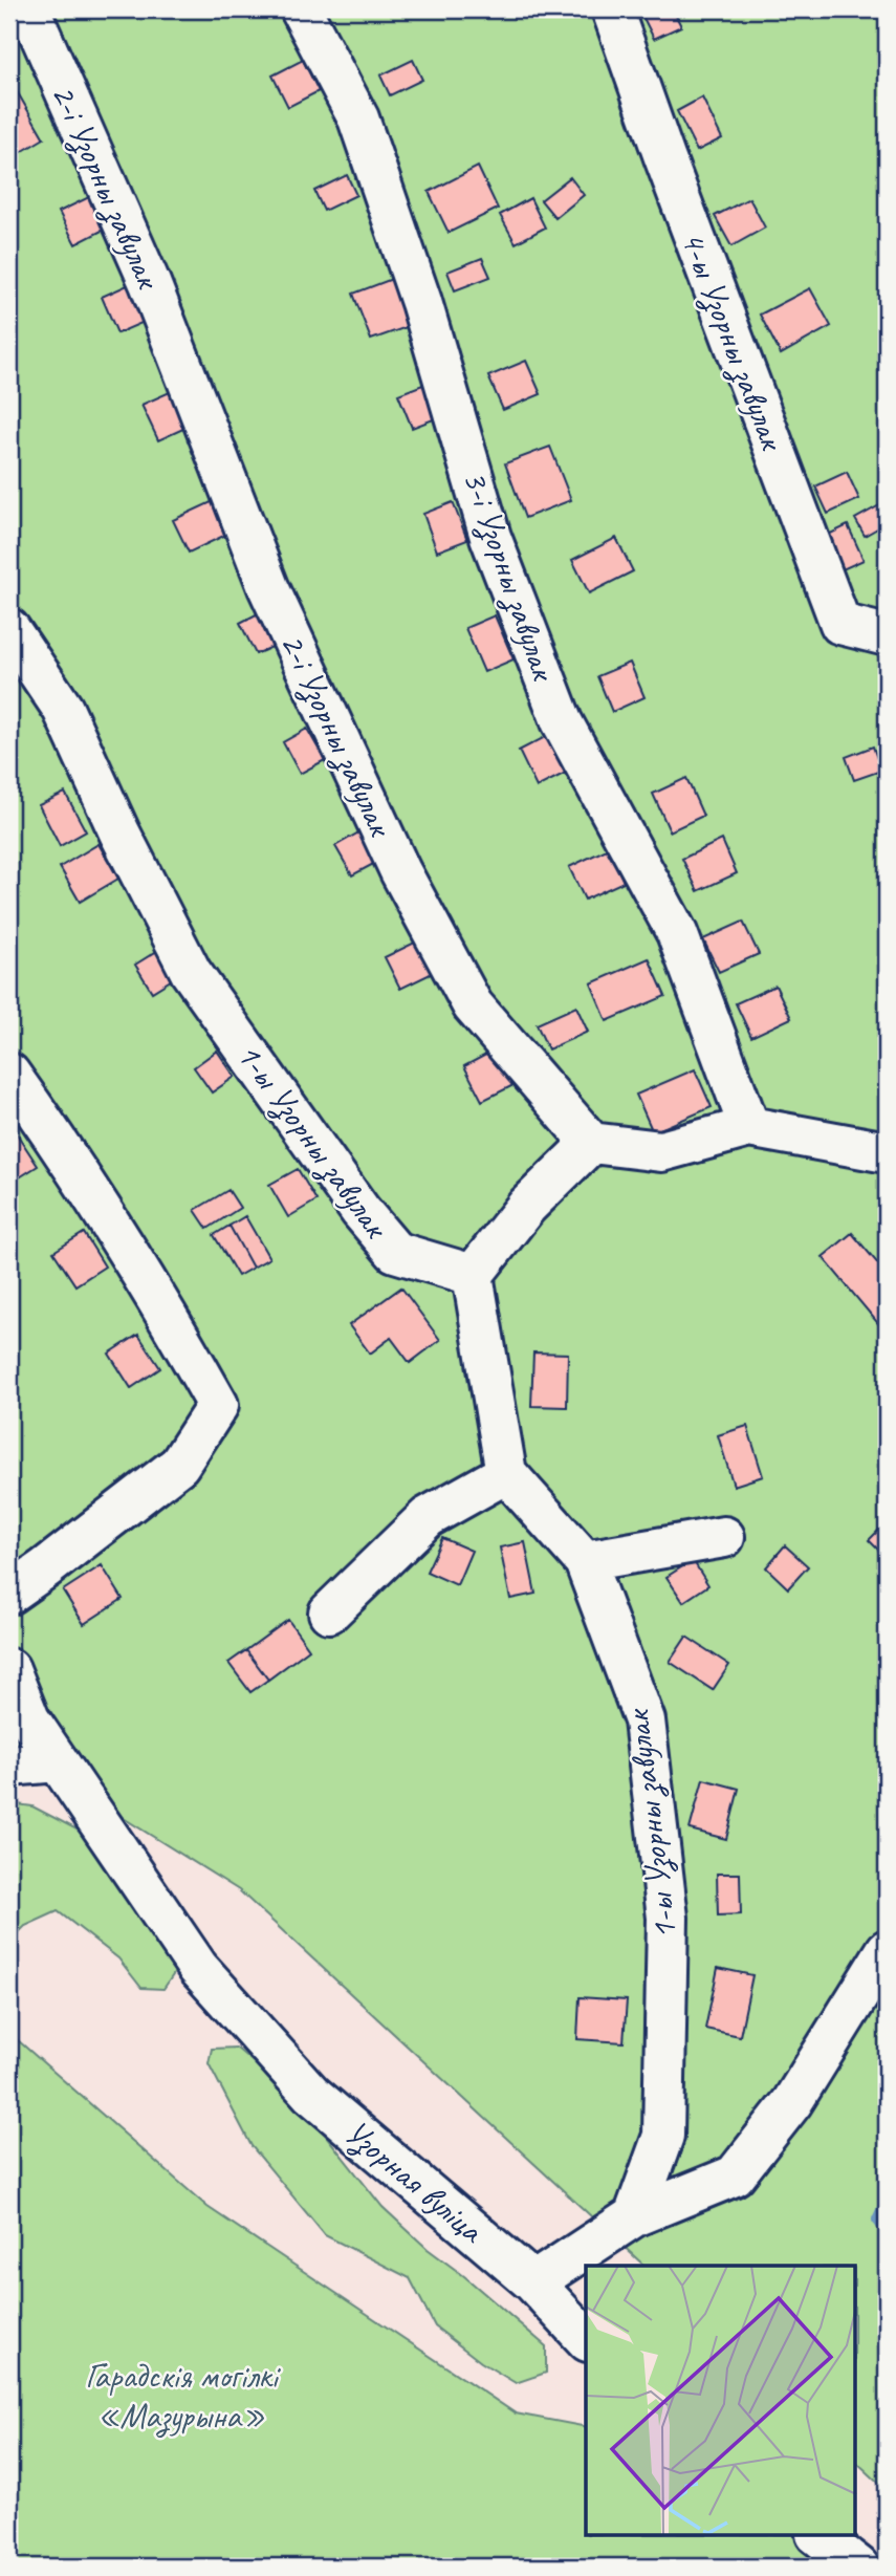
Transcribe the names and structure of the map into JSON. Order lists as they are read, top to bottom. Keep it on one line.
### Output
{"streets":{"lane":["2-і Узорны завулак","4-ы Узорны завулак","3-і Узорны завулак","1-ы Узорны завулак","Узорная вуліца"]},"parks":["Гарадскія могілкі «Мазурына»"]}
